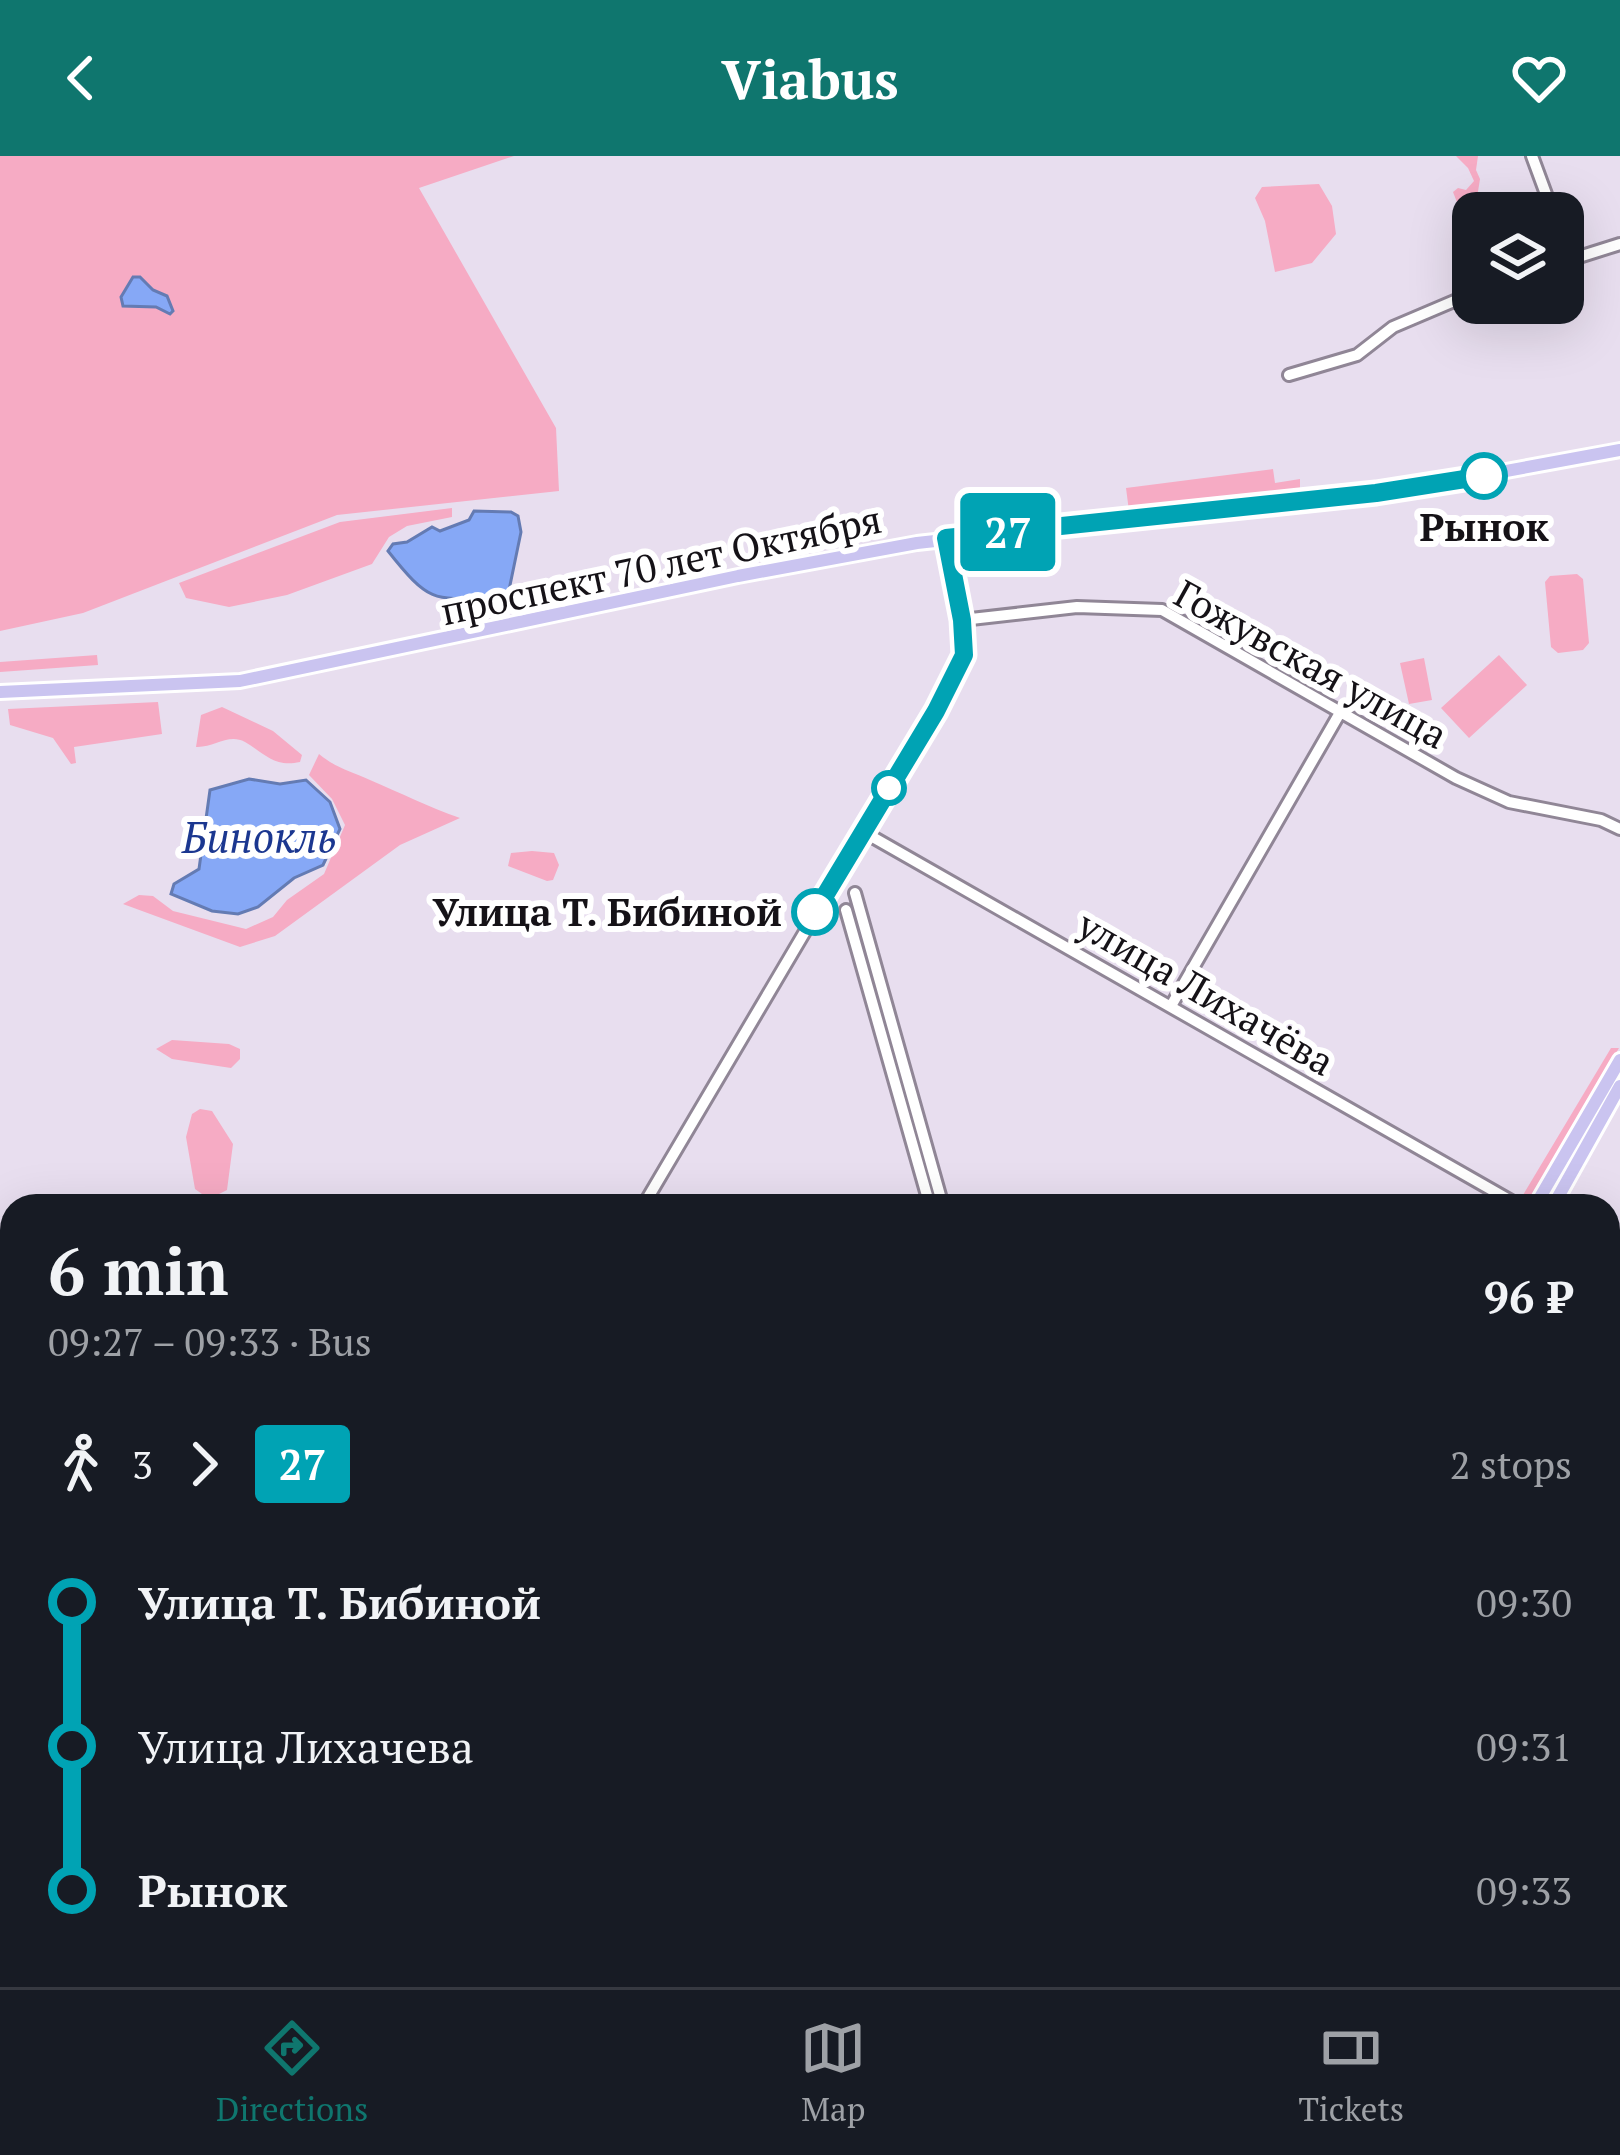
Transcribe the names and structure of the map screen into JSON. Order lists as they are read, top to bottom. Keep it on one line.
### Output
{"streets":{"main road":["проспект 70 лет Октября"],"street":["Гожувская улица","улица Лихачёва"]},"water":["Бинокль"],"places":["Рынок","Улица Т. Бибиной"],"lines":["bus line 27"],"page":{"header":"Viabus","on_map":"27","heading":["6 min","09:27 – 09:33 · Bus","96 ₽"],"legs":["3","27","2 stops"],"list":[{"name":"Улица Т. Бибиной","value":"09:30"},{"name":"Улица Лихачева","value":"09:31"},{"name":"Рынок","value":"09:33"}],"tabs":["Directions","Map","Tickets"]}}
